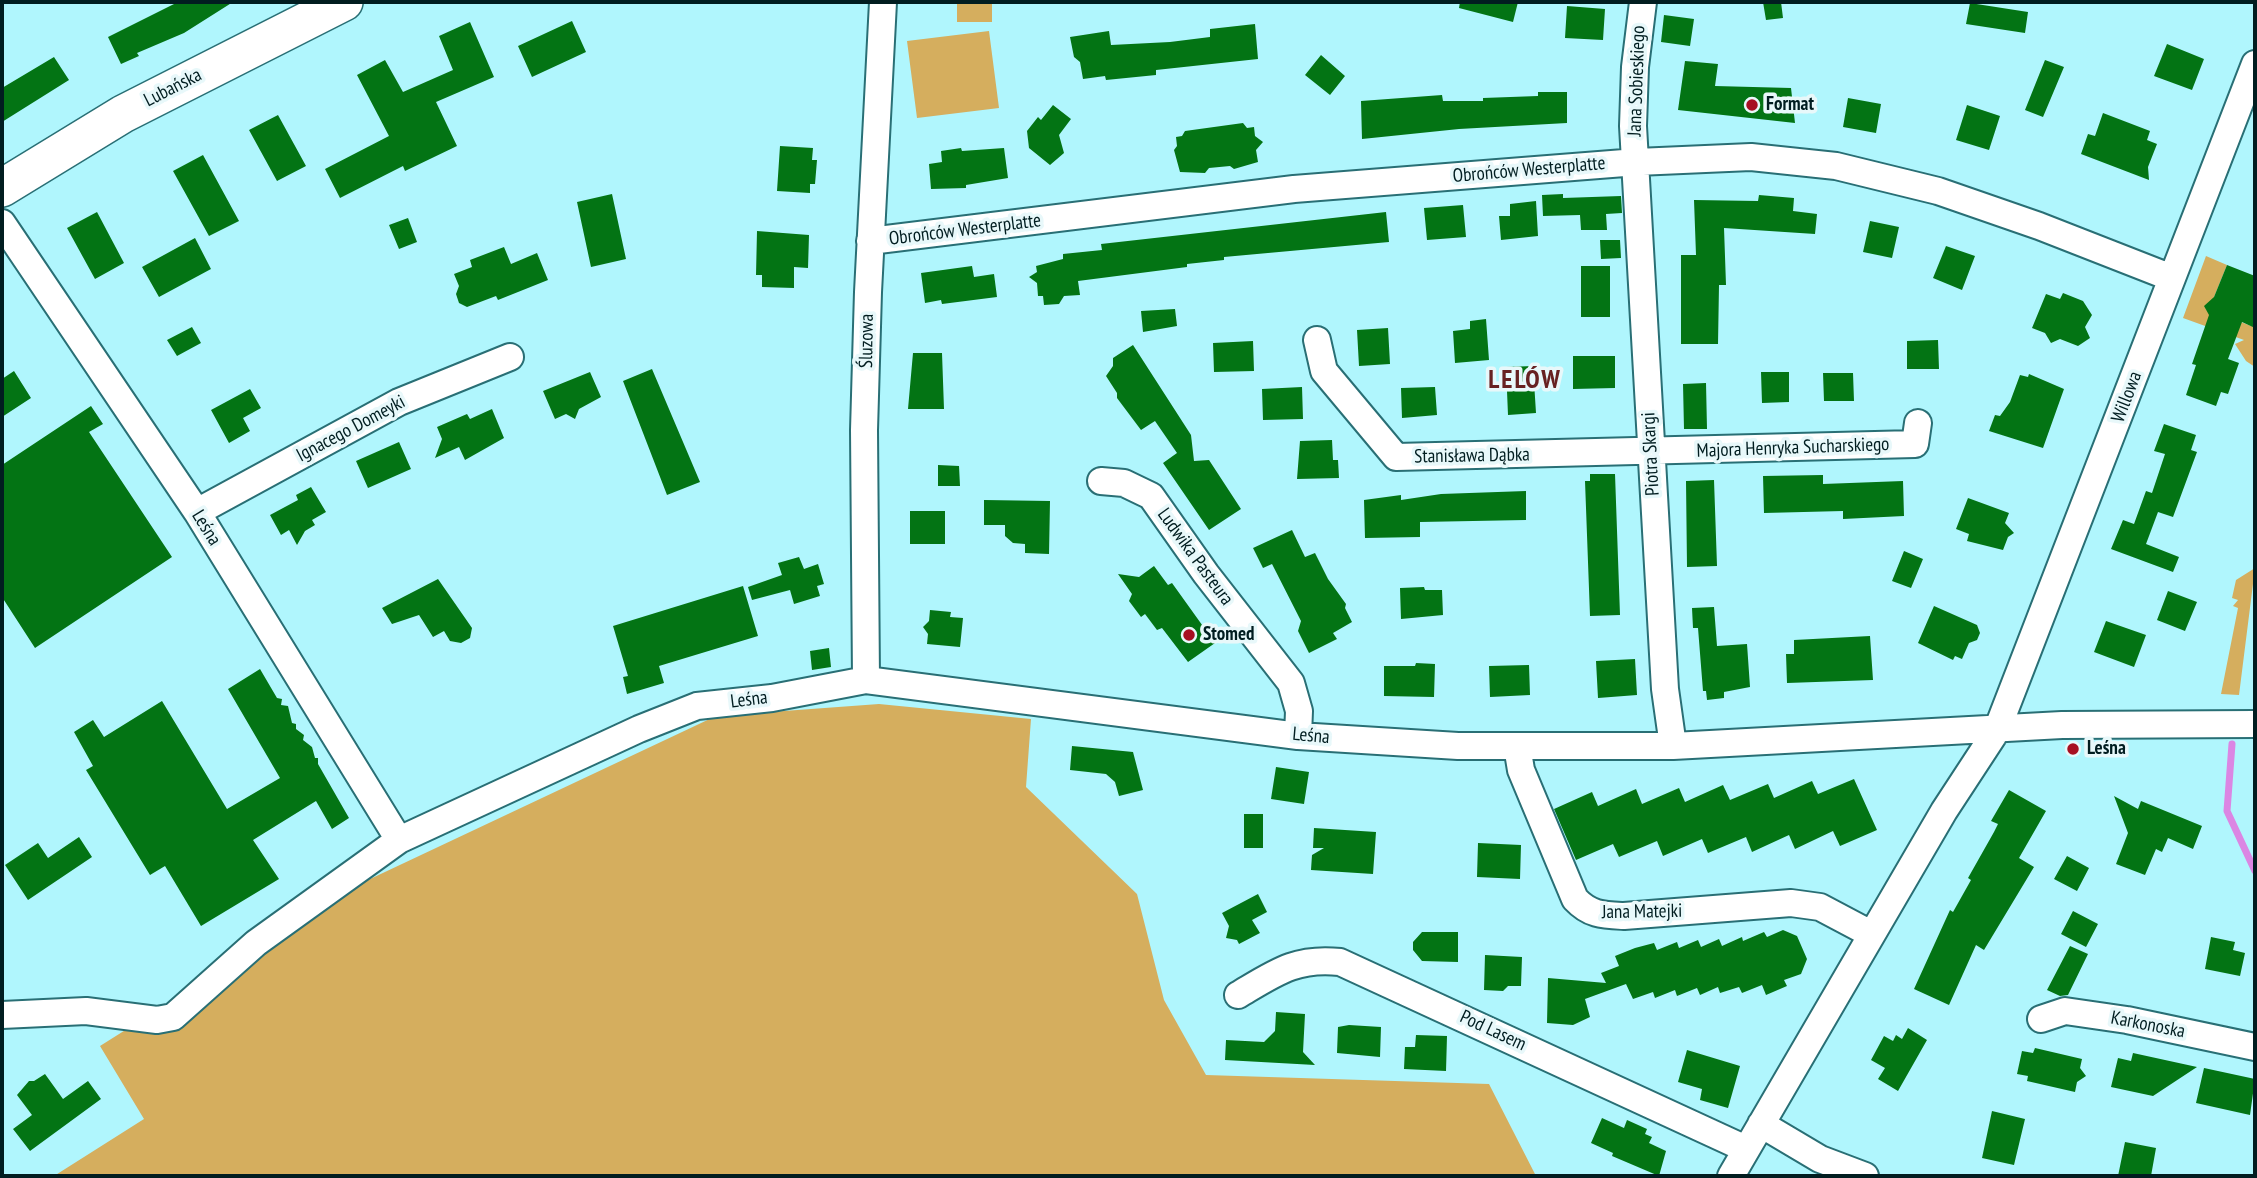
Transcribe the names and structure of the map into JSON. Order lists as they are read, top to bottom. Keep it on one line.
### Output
{"streets":{"street":["Jana Sobieskiego","Lubańska","Obrońców Westerplatte","Śluzowa","Willowa","Ignacego Domeyki","Majora Henryka Sucharskiego","Piotra Skargi","Stanisława Dąbka","Leśna","Ludwika Pasteura","Jana Matejki","Karkonoska","Pod Lasem"]},"crossings":[["Jana Sobieskiego","Obrońców Westerplatte"],["Jana Sobieskiego","Piotra Skargi"],["Obrońców Westerplatte","Śluzowa"],["Obrońców Westerplatte","Willowa"],["Obrońców Westerplatte","Piotra Skargi"],["Śluzowa","Leśna"],["Willowa","Leśna"],["Ignacego Domeyki","Leśna"],["Majora Henryka Sucharskiego","Piotra Skargi"],["Majora Henryka Sucharskiego","Stanisława Dąbka"],["Piotra Skargi","Stanisława Dąbka"],["Piotra Skargi","Leśna"],["Leśna","Ludwika Pasteura"],["Leśna","Jana Matejki"]],"districts":["LELÓW"],"places":["Format","Stomed","Leśna"]}
